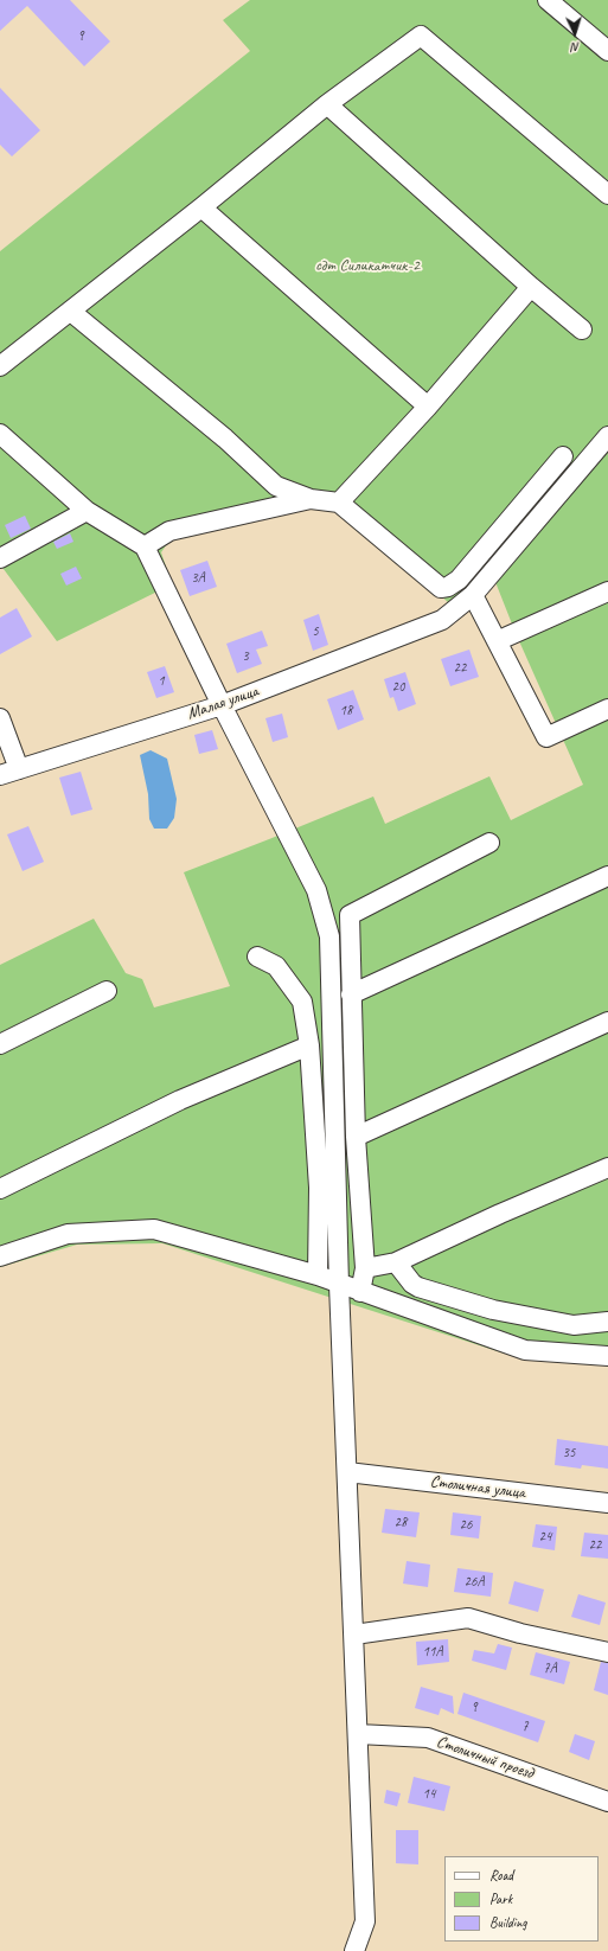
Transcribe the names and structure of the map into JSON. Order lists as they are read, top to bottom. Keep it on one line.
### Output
{"streets":{"street":["Малая улица","Столичная улица","Столичный проезд"]},"parks":["сдт Силикатчик-2"],"house_numbers":["9","3А","5","3","22","1","20","18","35","28","26","24","22","26А","11А","7А","9","7","14"],"legend":["Road","Park","Building"],"north":"bottom"}
